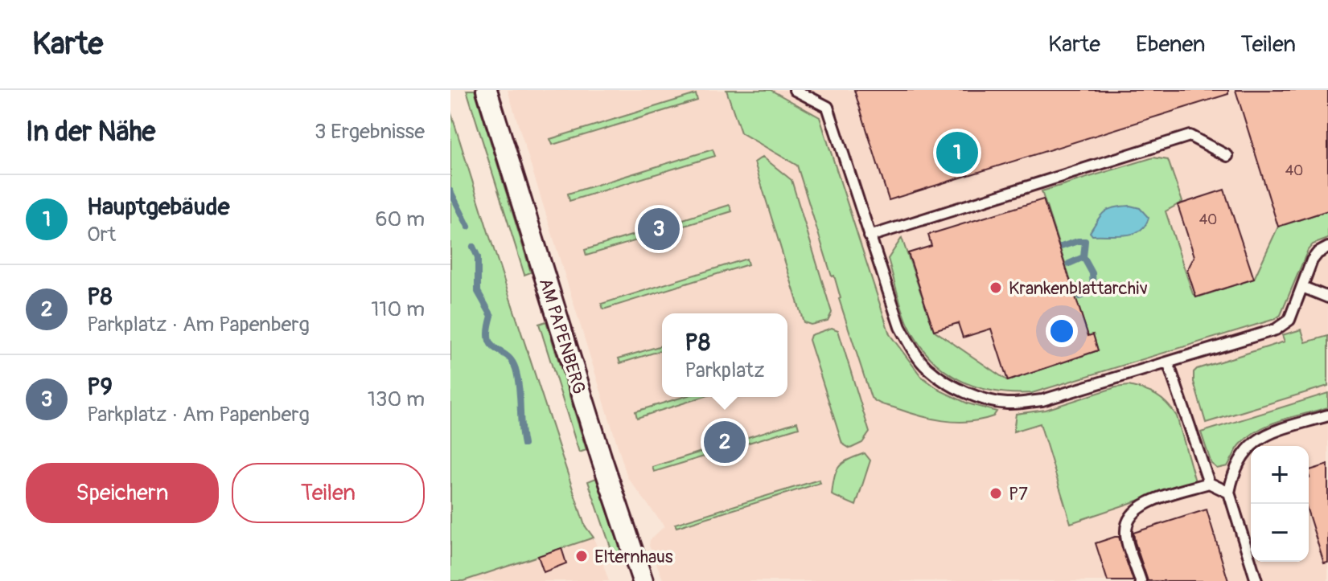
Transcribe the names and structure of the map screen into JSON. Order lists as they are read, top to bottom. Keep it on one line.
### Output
{"streets":{"street":["AM PAPENBERG"]},"places":["Krankenblattarchiv","P7","Elternhaus"],"house_numbers":["40","40"],"page":{"header":"Karte","nav":["Karte","Ebenen","Teilen"],"heading":["In der Nähe","3 Ergebnisse"],"pins":["1","3","2"],"list":[{"mark":"1","name":"Hauptgebäude","note":"Ort","value":"60 m"},{"mark":"2","name":"P8","note":"Parkplatz · Am Papenberg","value":"110 m"},{"mark":"3","name":"P9","note":"Parkplatz · Am Papenberg","value":"130 m"}],"popup":["P8","Parkplatz"],"buttons":["Speichern","Teilen"],"map_buttons":["+","−"]}}
